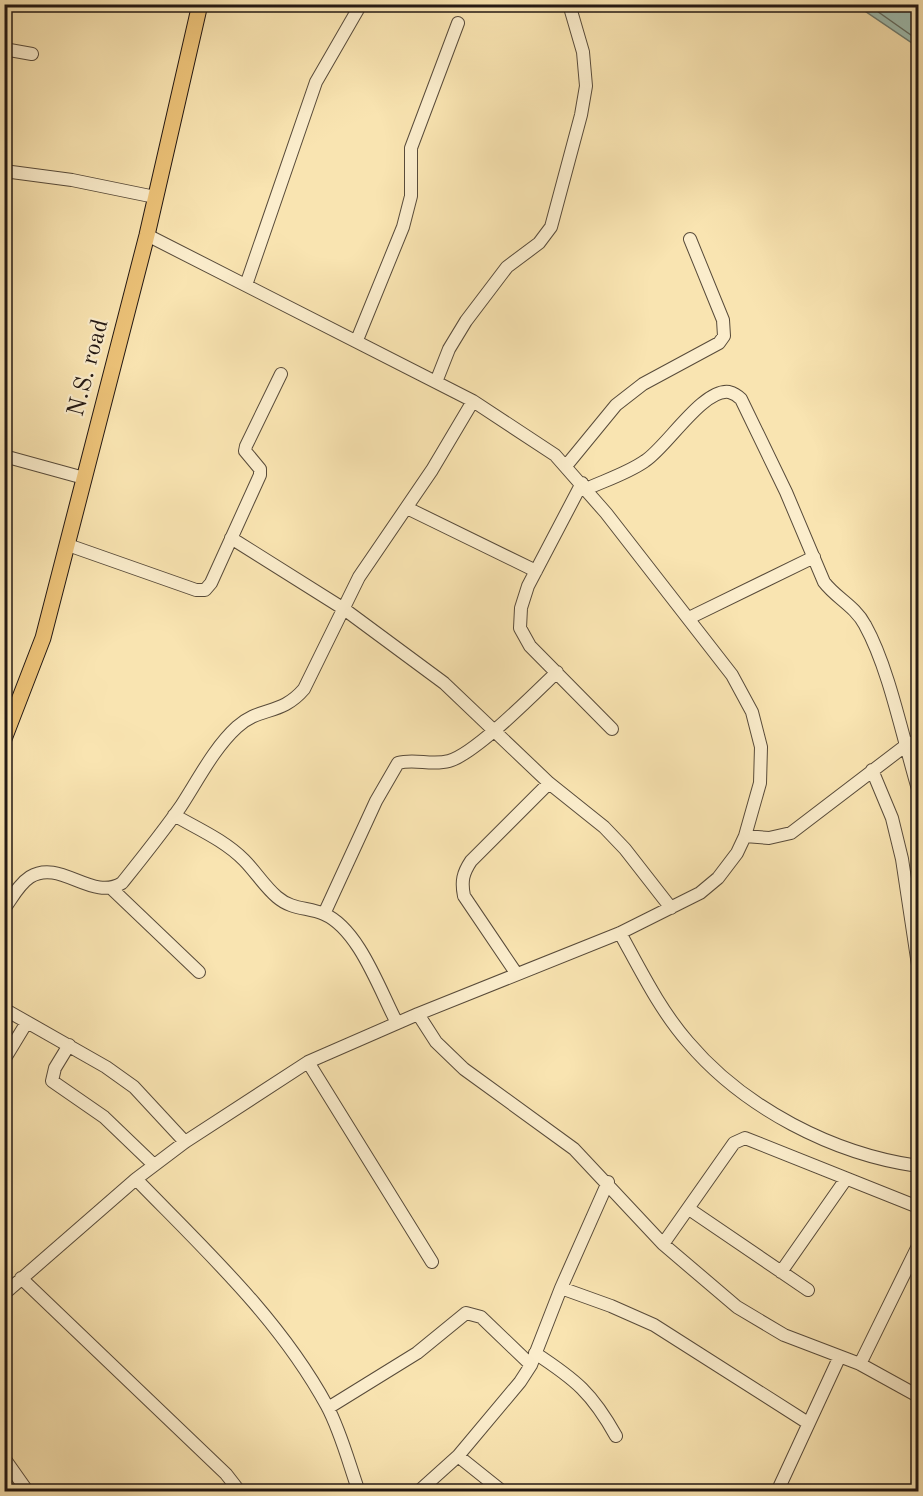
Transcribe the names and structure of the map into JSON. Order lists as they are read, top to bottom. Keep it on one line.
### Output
{"streets":{"main road":["N.S. road"]}}
